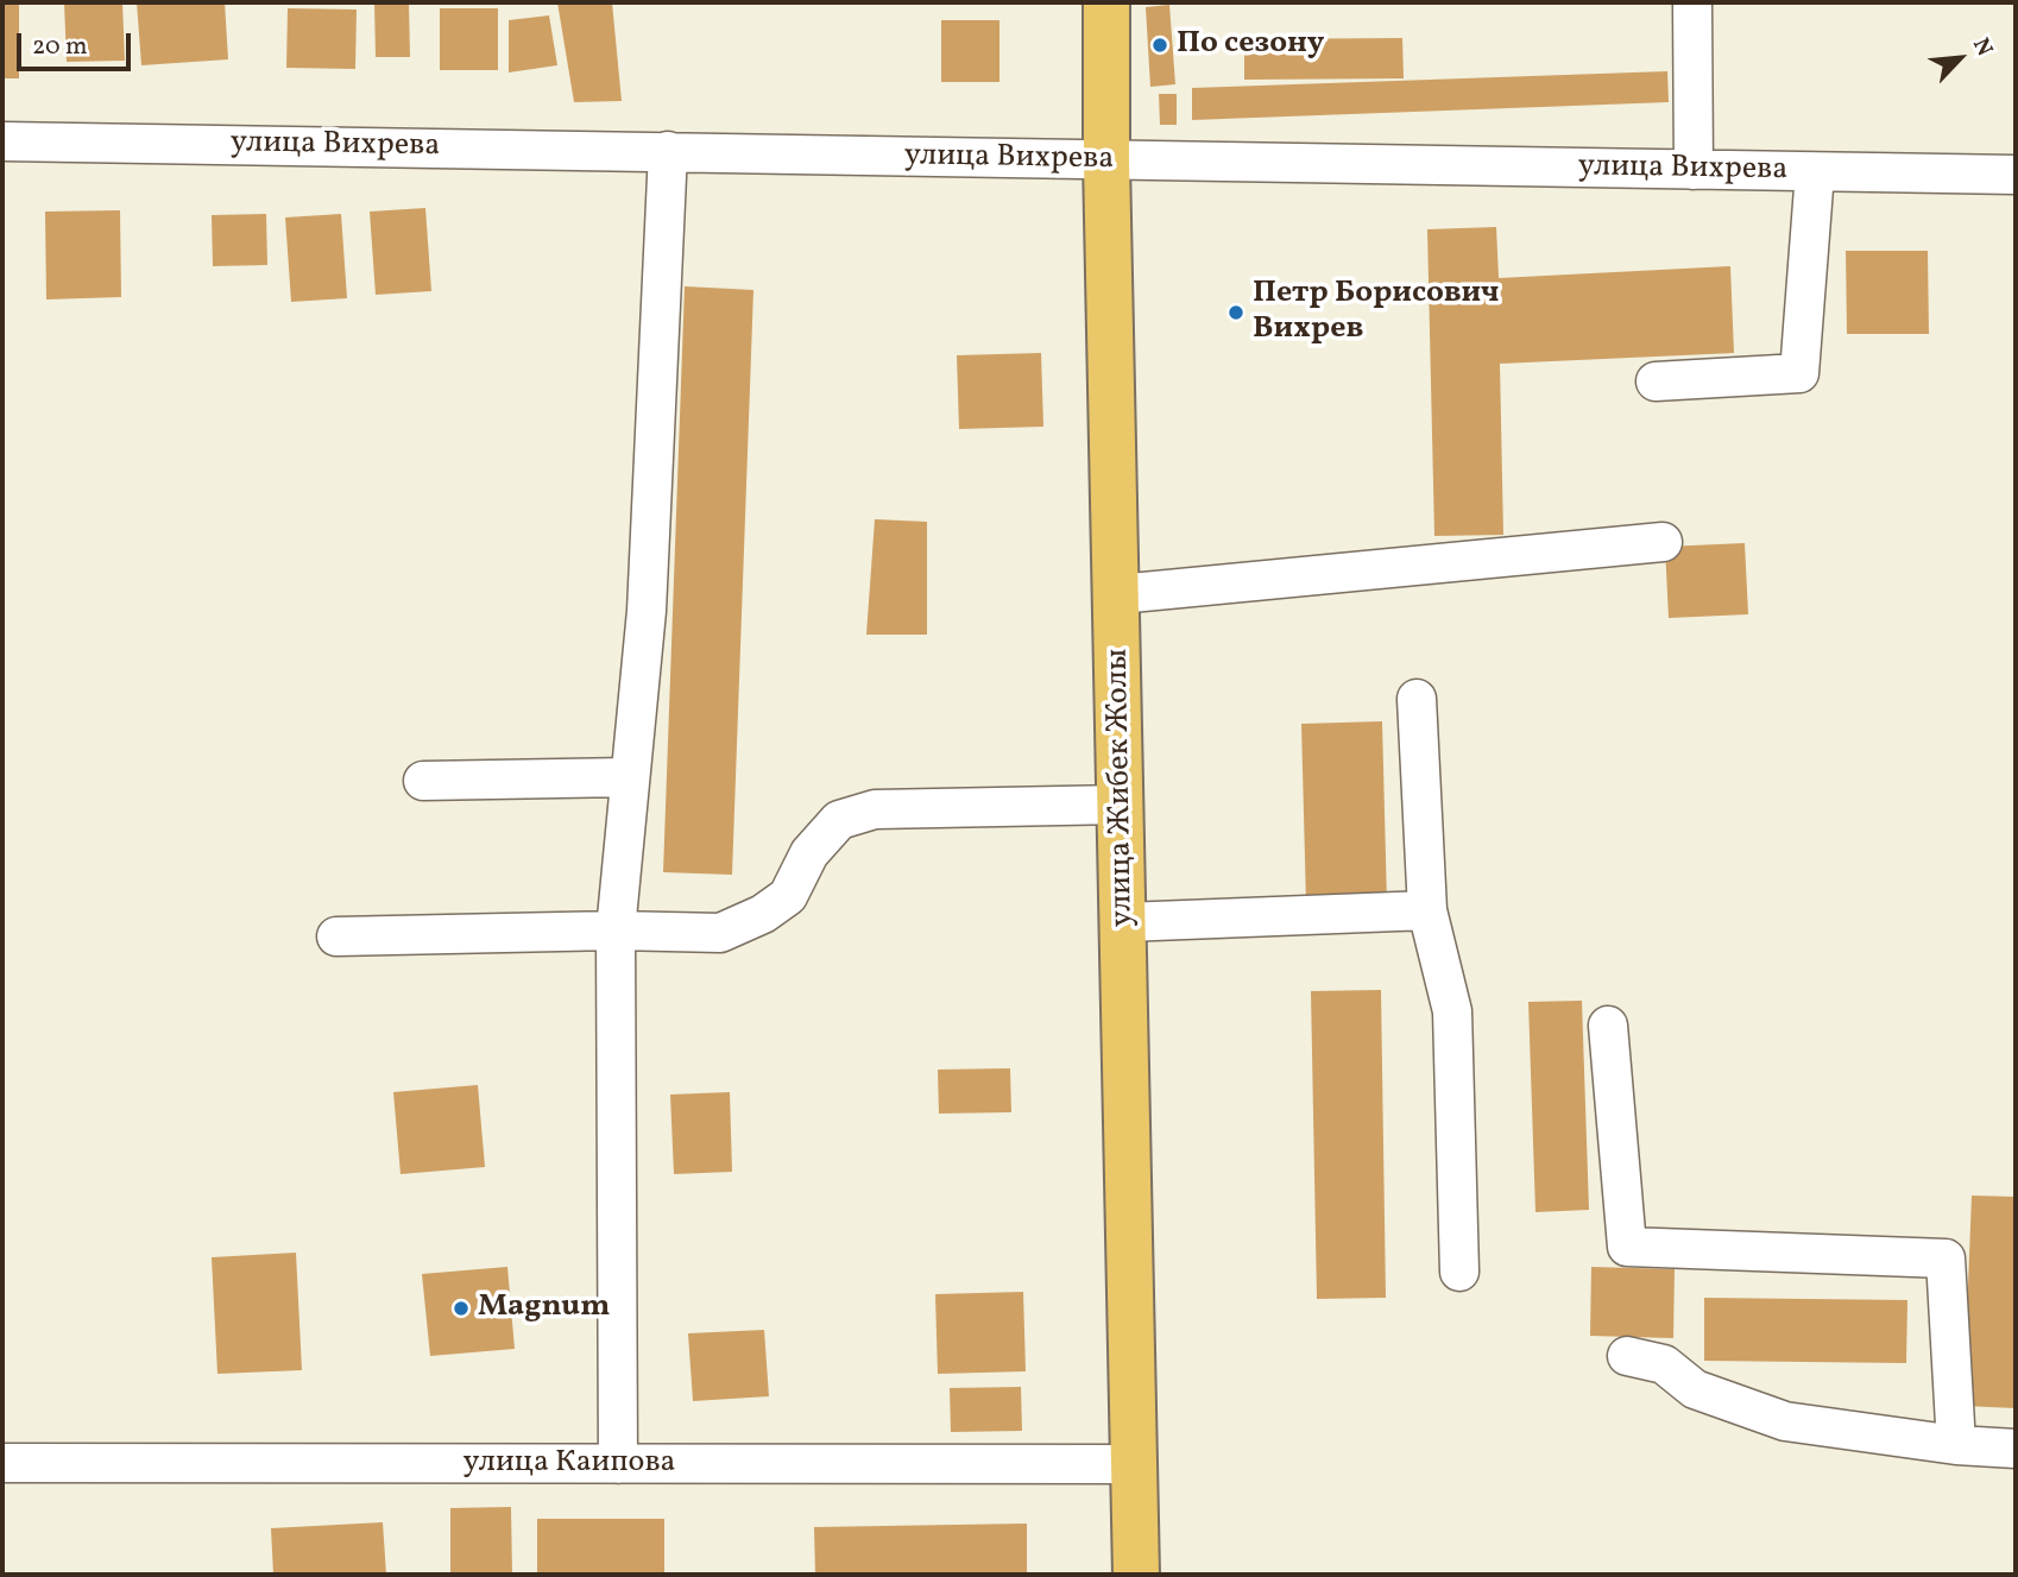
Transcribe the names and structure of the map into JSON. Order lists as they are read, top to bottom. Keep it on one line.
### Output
{"streets":{"main road":["улица Жибек Жолы"],"street":["улица Вихрева","улица Каипова"]},"crossings":[["улица Вихрева","улица Жибек Жолы"],["улица Жибек Жолы","улица Каипова"]],"places":["По сезону","Петр Борисович Вихрев","Magnum"],"scale_bar":"20 m","north":"top right"}
